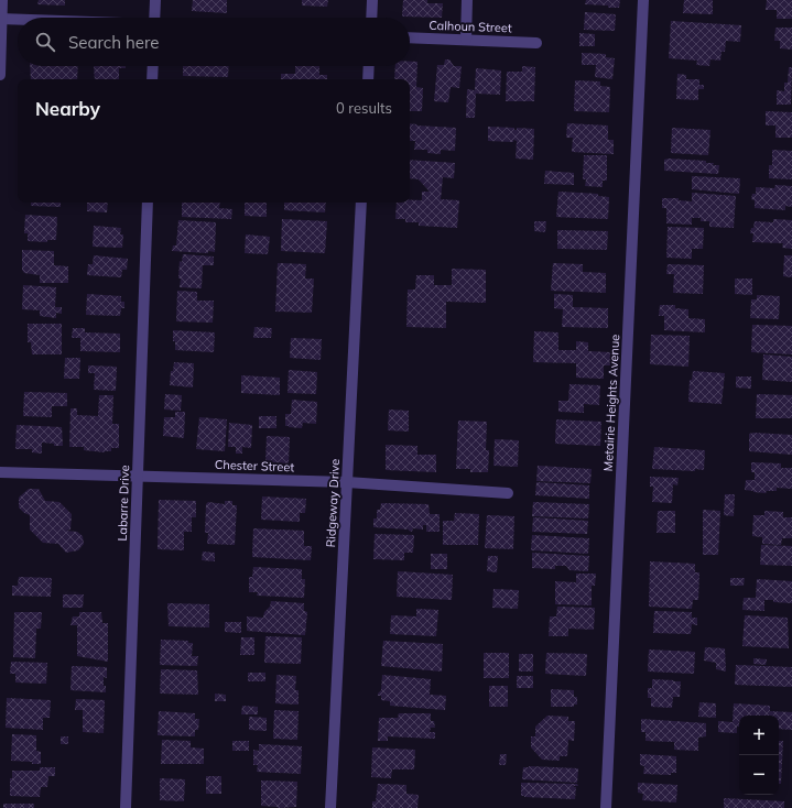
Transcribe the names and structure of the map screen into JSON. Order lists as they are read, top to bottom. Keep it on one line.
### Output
{"streets":{"street":["Calhoun Street","Metairie Heights Avenue","Chester Street","Labarre Drive","Ridgeway Drive"]},"crossings":[["Chester Street","Labarre Drive"],["Chester Street","Ridgeway Drive"]],"page":{"search":"Search here","heading":["Nearby","0 results"],"map_buttons":["+","−"]}}
